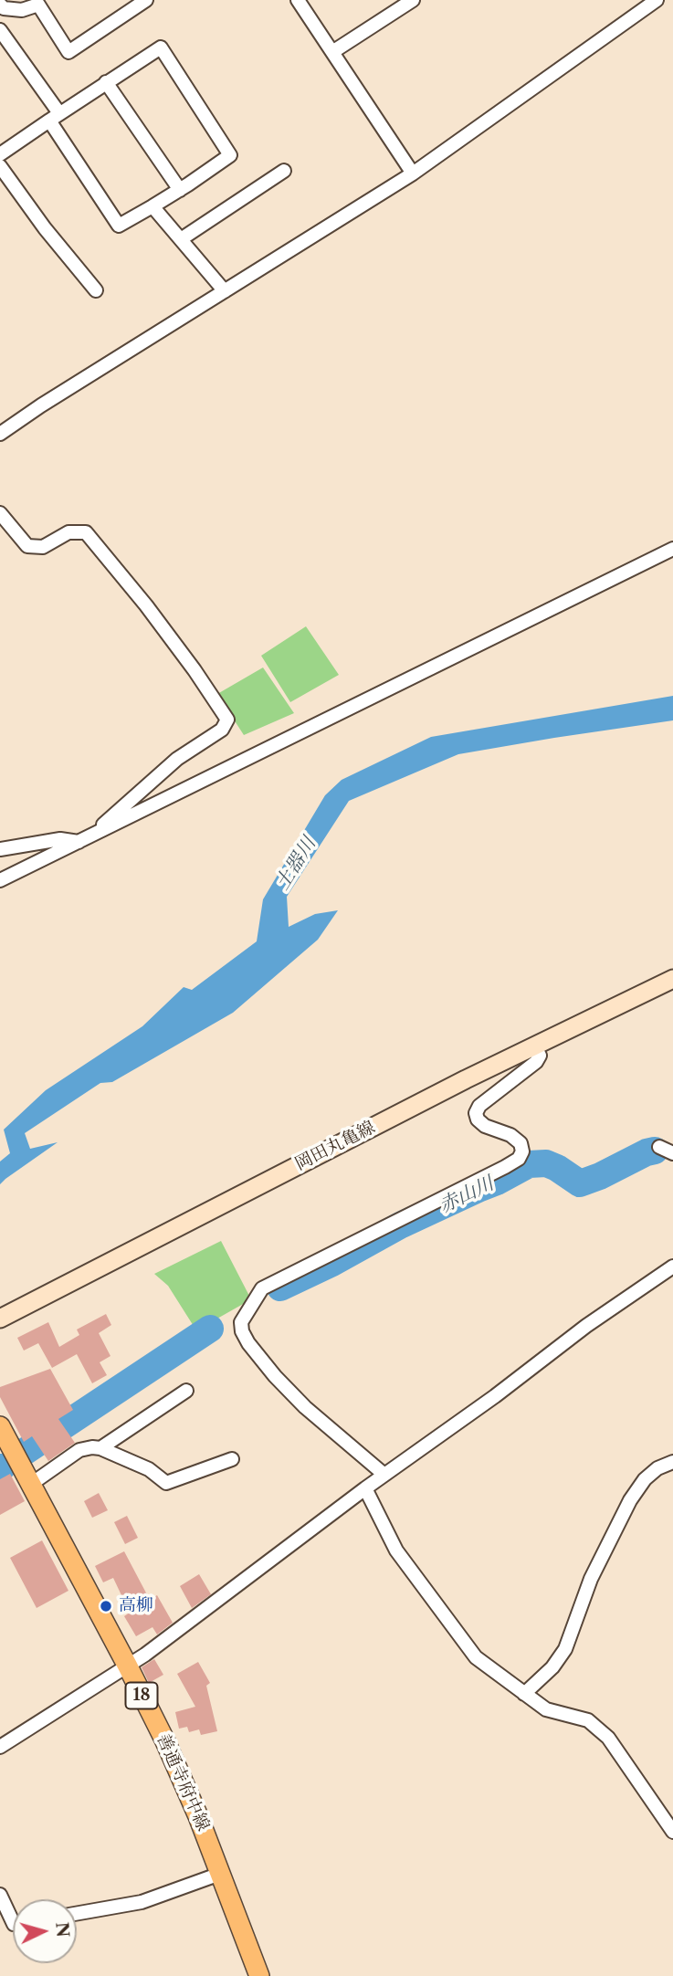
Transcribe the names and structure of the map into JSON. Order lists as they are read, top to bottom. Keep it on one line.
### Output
{"streets":{"main road":["岡田丸亀線","18","善通寺府中線"]},"water":["土器川","赤山川"],"places":["高柳"],"north":"right"}
